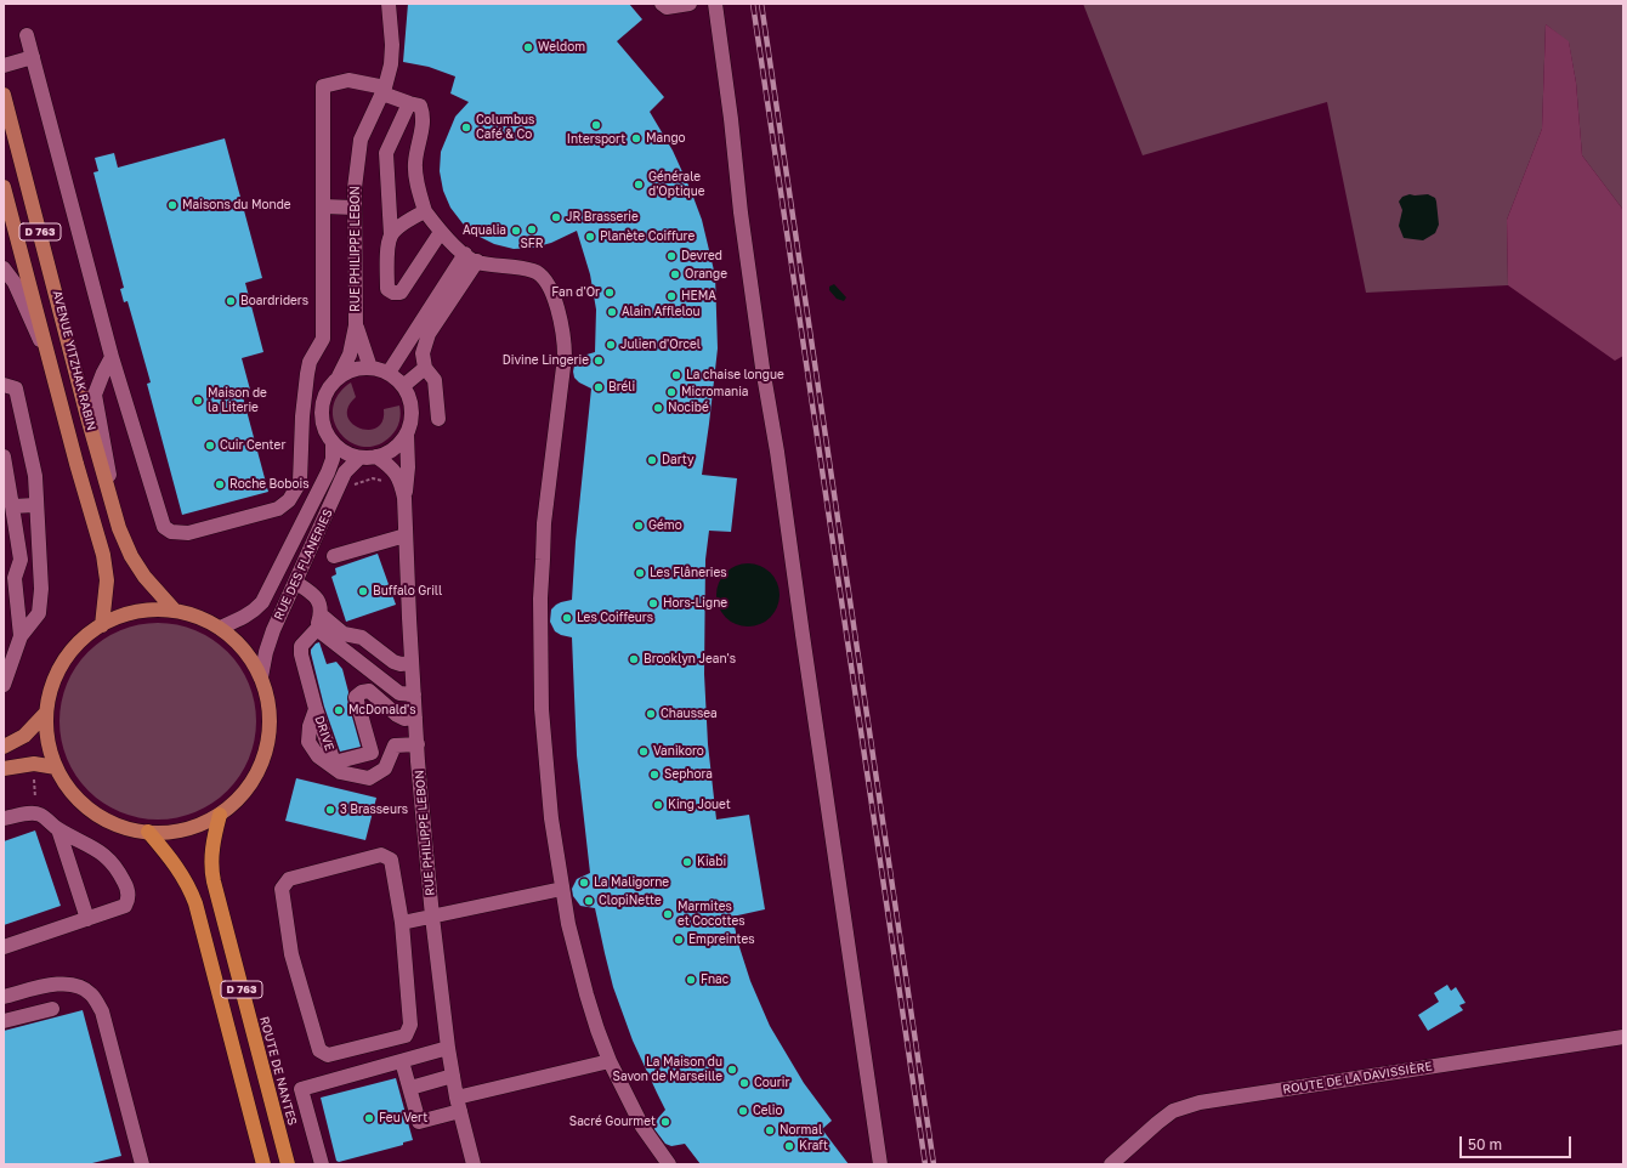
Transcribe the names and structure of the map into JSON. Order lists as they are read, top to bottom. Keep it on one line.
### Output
{"streets":{"highway":["D 763","ROUTE DE NANTES"],"main road":["AVENUE YITZHAK RABIN"],"street":["RUE PHILIPPE LEBON","RUE DES FLANERIES","DRIVE","ROUTE DE LA DAVISSIÈRE"]},"crossings":[["RUE PHILIPPE LEBON","RUE DES FLANERIES"],["RUE PHILIPPE LEBON","DRIVE"]],"places":["Weldom","Intersport","Columbus Café & Co","Mango","Générale d'Optique","Maisons du Monde","JR Brasserie","SFR","Aqualia","Planète Coiffure","Devred","Orange","Fan d'Or","HEMA","Boardriders","Alain Afflelou","Julien d'Orcel","Divine Lingerie","La chaise longue","Bréli","Micromania","Maison de la Literie","Nocibé","Cuir Center","Darty","Roche Bobois","Gémo","Les Flâneries","Buffalo Grill","Hors-Ligne","Les Coiffeurs","Brooklyn Jean's","McDonald's","Chaussea","Vanikoro","Sephora","King Jouet","3 Brasseurs","Kiabi","La Maligorne","ClopiNette","Marmites et Cocottes","Empreintes","Fnac","La Maison du Savon de Marseille","Courir","Celio","Feu Vert","Sacré Gourmet","Normal","Kraft"],"scale_bar":"50 m"}
